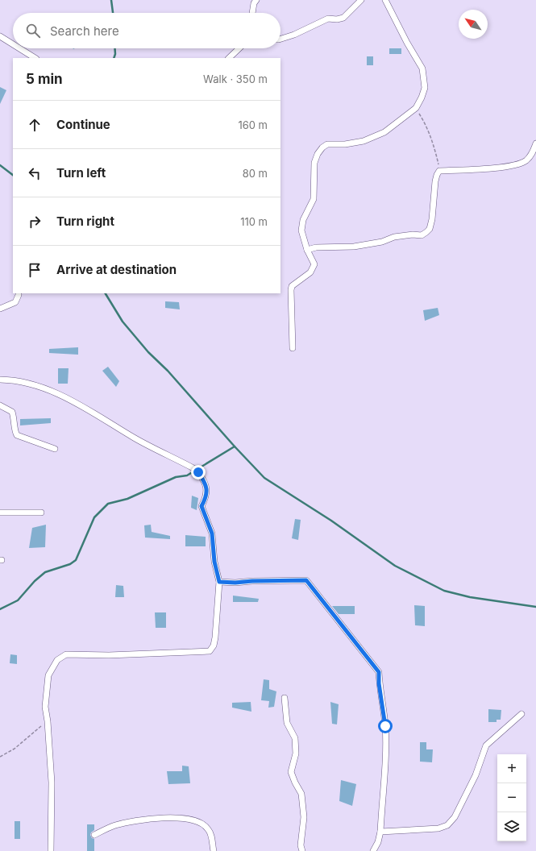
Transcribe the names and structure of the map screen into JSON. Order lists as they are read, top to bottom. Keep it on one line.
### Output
{"north":"top left","page":{"search":"Search here","heading":["5 min","Walk · 350 m"],"list":[["Continue","160 m"],["Turn left","80 m"],["Turn right","110 m"],"Arrive at destination"],"map_buttons":["+","−"]}}
